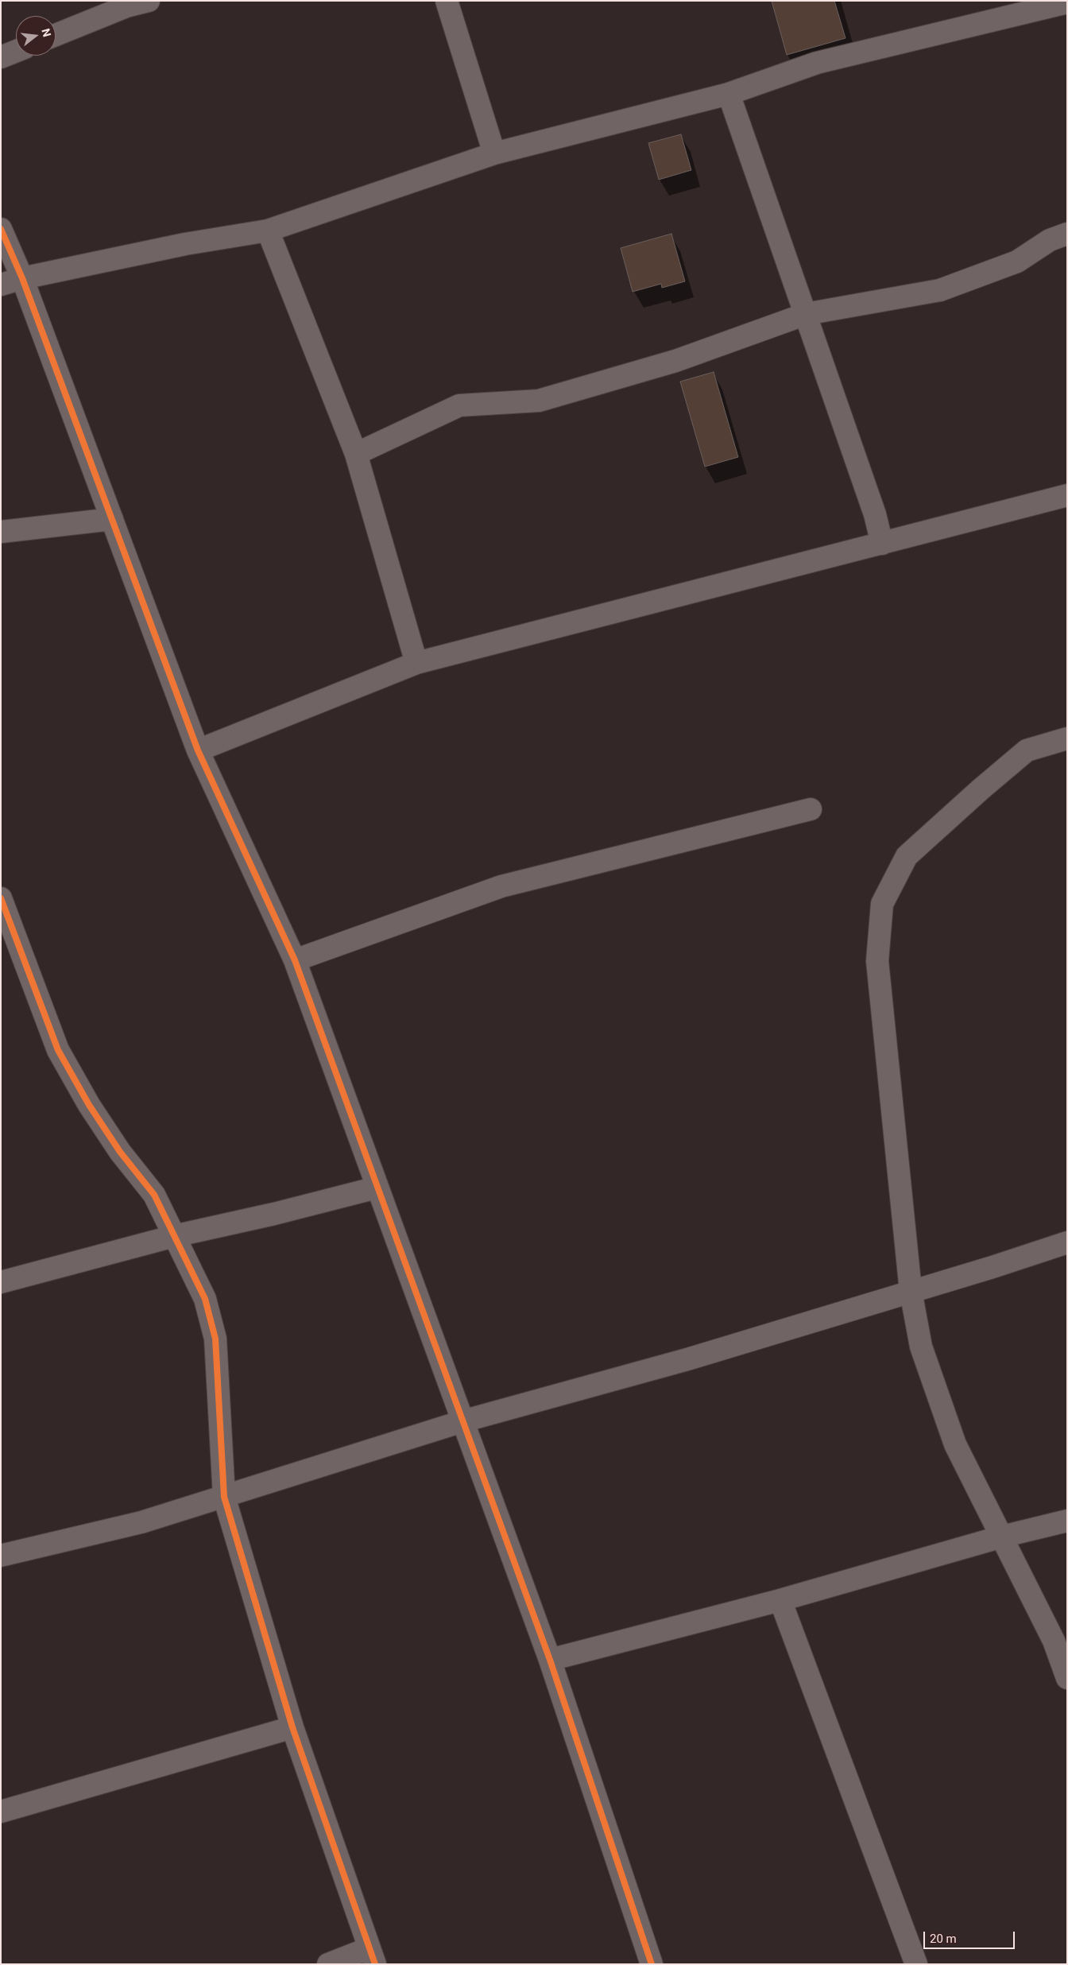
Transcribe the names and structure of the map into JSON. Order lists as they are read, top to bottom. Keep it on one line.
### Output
{"scale_bar":"20 m","north":"right"}
